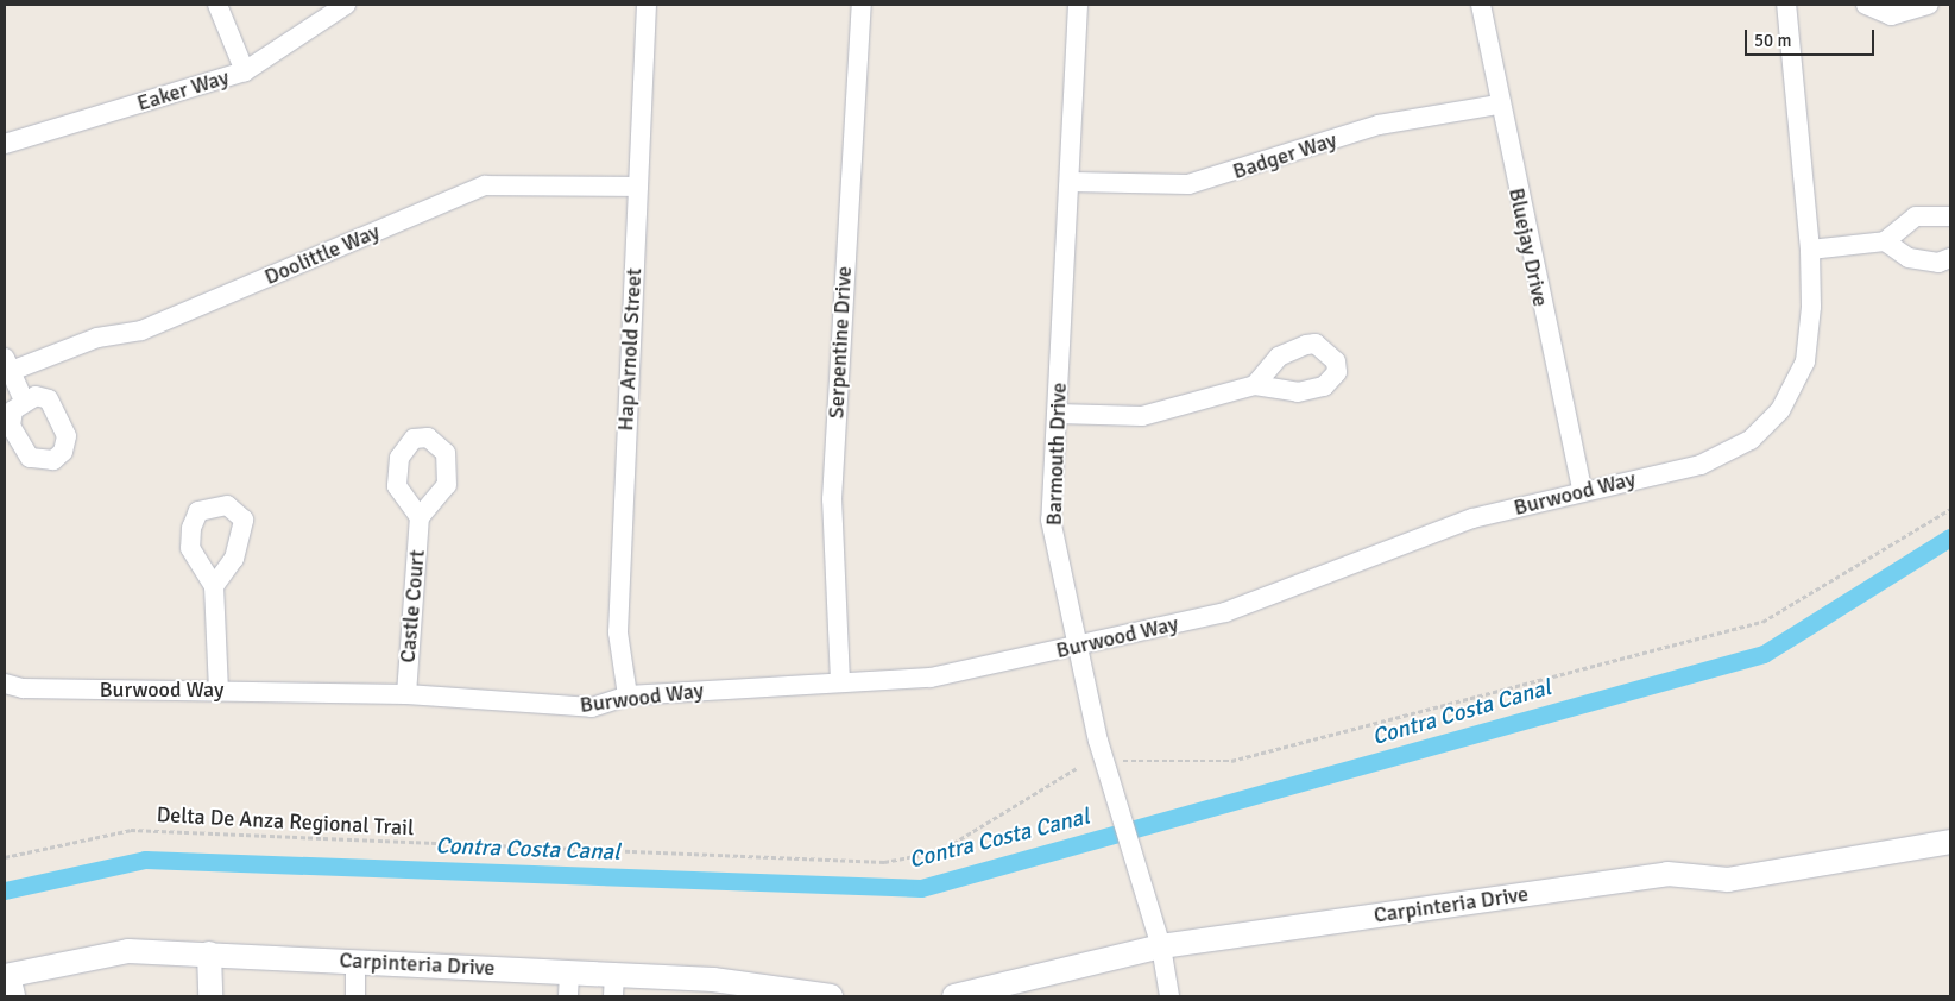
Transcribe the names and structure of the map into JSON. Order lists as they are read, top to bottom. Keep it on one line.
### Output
{"streets":{"street":["Eaker Way","Badger Way","Bluejay Drive","Doolittle Way","Serpentine Drive","Hap Arnold Street","Barmouth Drive","Burwood Way","Castle Court","Carpinteria Drive"],"path":["Delta De Anza Regional Trail"]},"crossings":[["Badger Way","Bluejay Drive"],["Badger Way","Barmouth Drive"],["Bluejay Drive","Burwood Way"],["Doolittle Way","Hap Arnold Street"],["Serpentine Drive","Burwood Way"],["Hap Arnold Street","Burwood Way"],["Barmouth Drive","Burwood Way"],["Barmouth Drive","Carpinteria Drive"],["Burwood Way","Castle Court"]],"water":["Contra Costa Canal"],"scale_bar":"50 m"}
